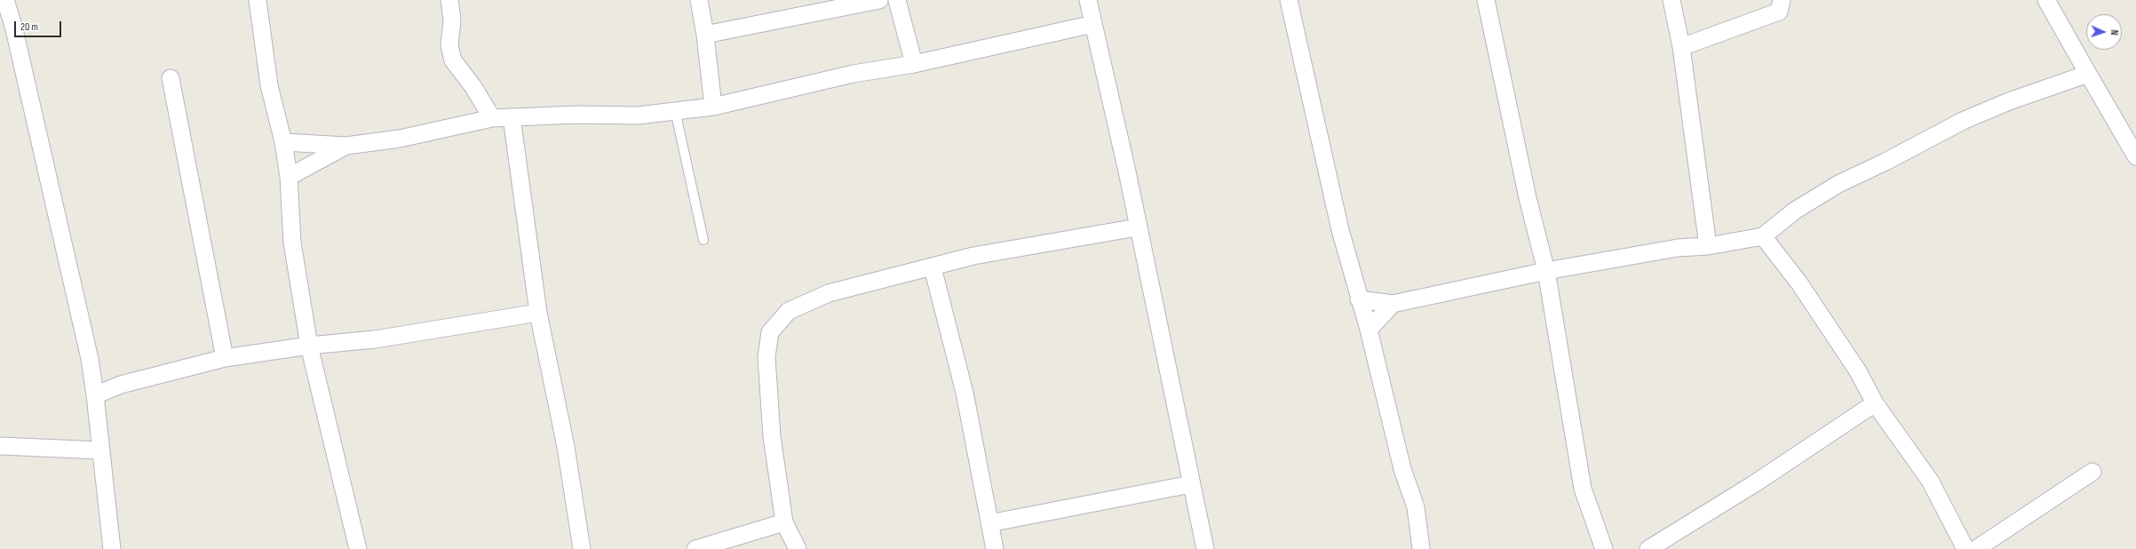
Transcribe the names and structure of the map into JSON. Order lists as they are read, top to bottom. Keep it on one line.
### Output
{"scale_bar":"20 m","north":"right"}
